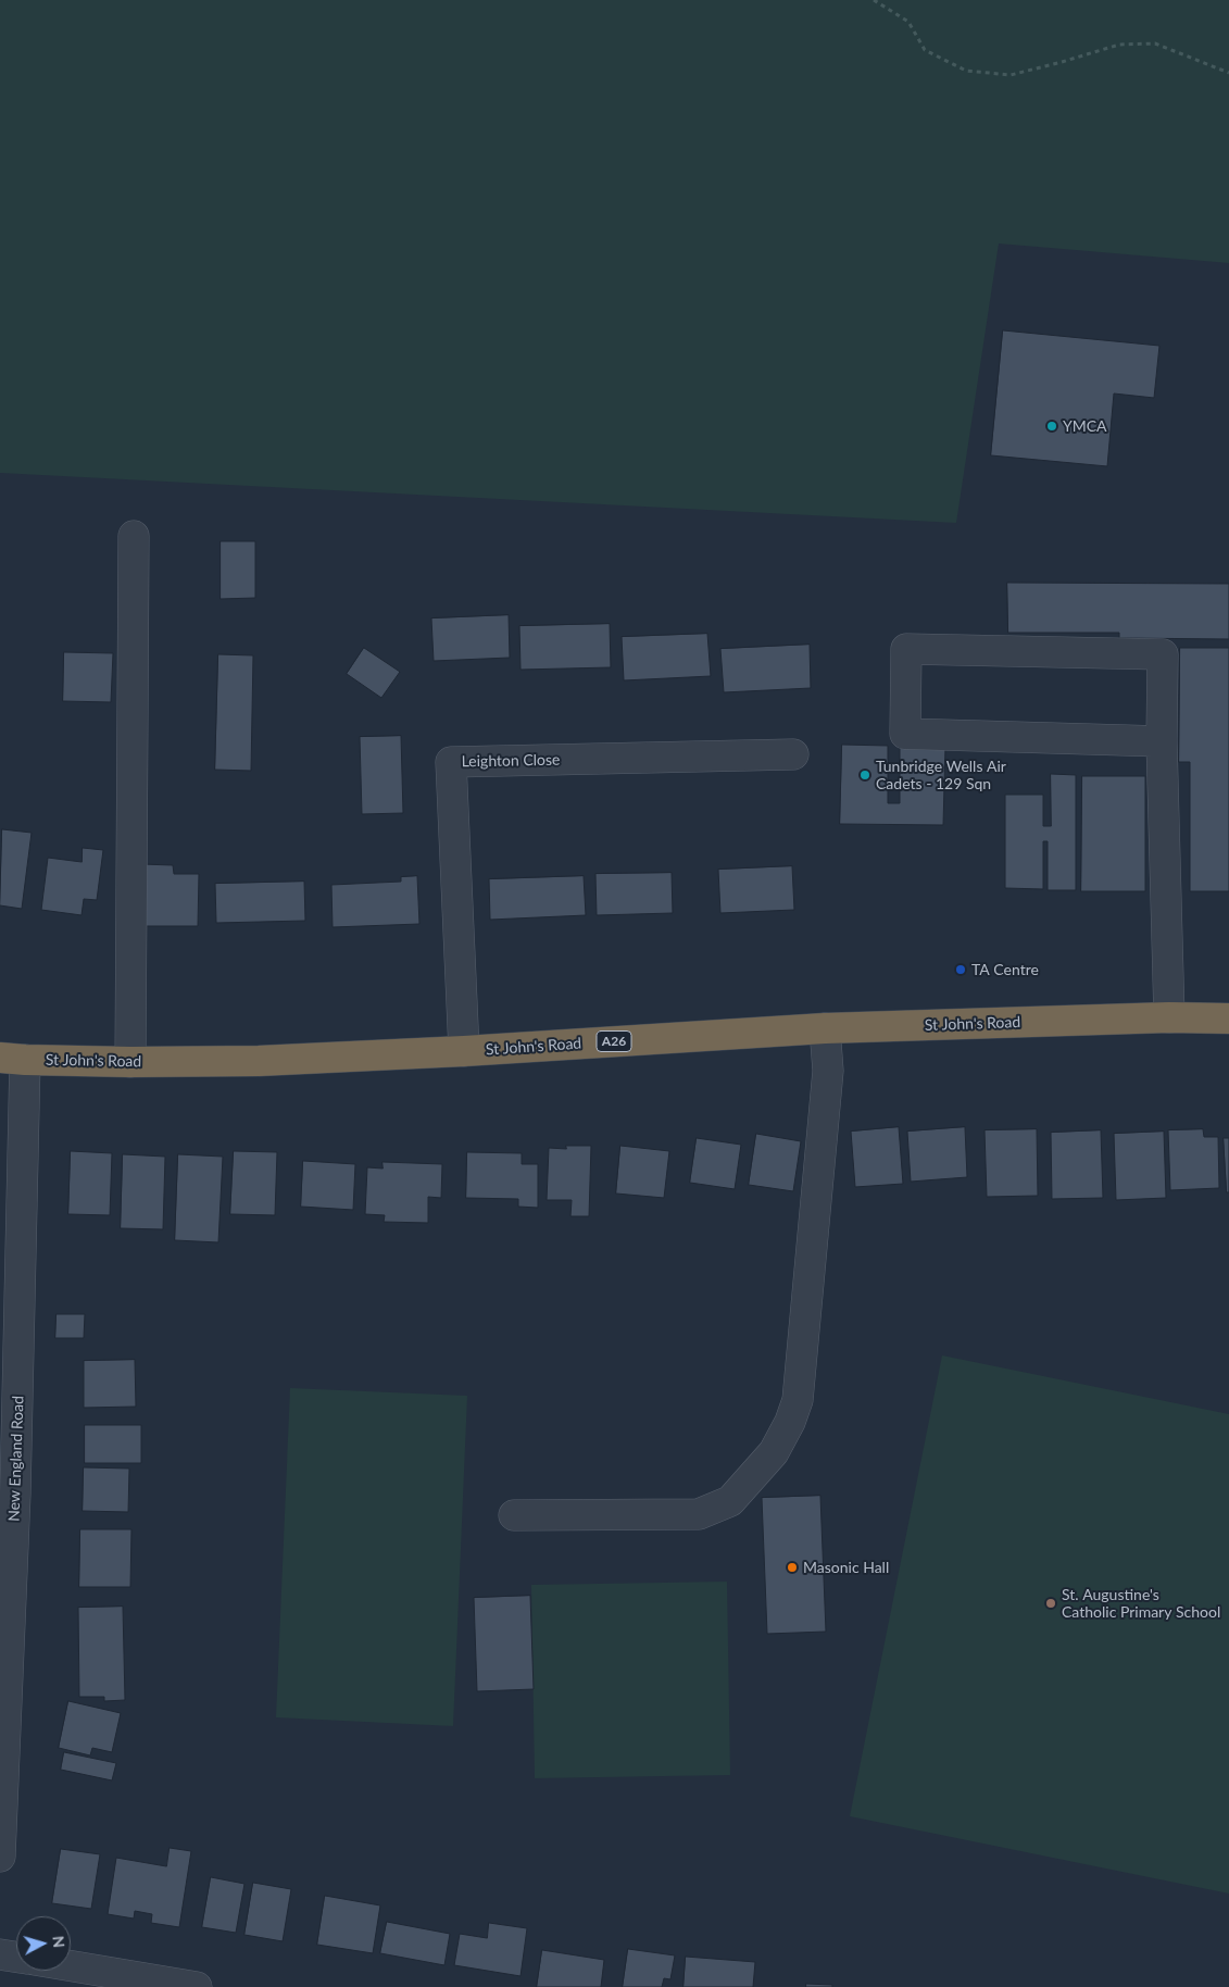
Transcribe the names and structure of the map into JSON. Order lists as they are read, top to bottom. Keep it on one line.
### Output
{"streets":{"highway":["St John's Road","A26"],"street":["Leighton Close","New England Road"]},"crossings":[["Leighton Close","St John's Road"],["St John's Road","New England Road"]],"places":["YMCA","Tunbridge Wells Air Cadets - 129 Sqn","TA Centre","Masonic Hall","St. Augustine's Catholic Primary School"],"north":"right"}
